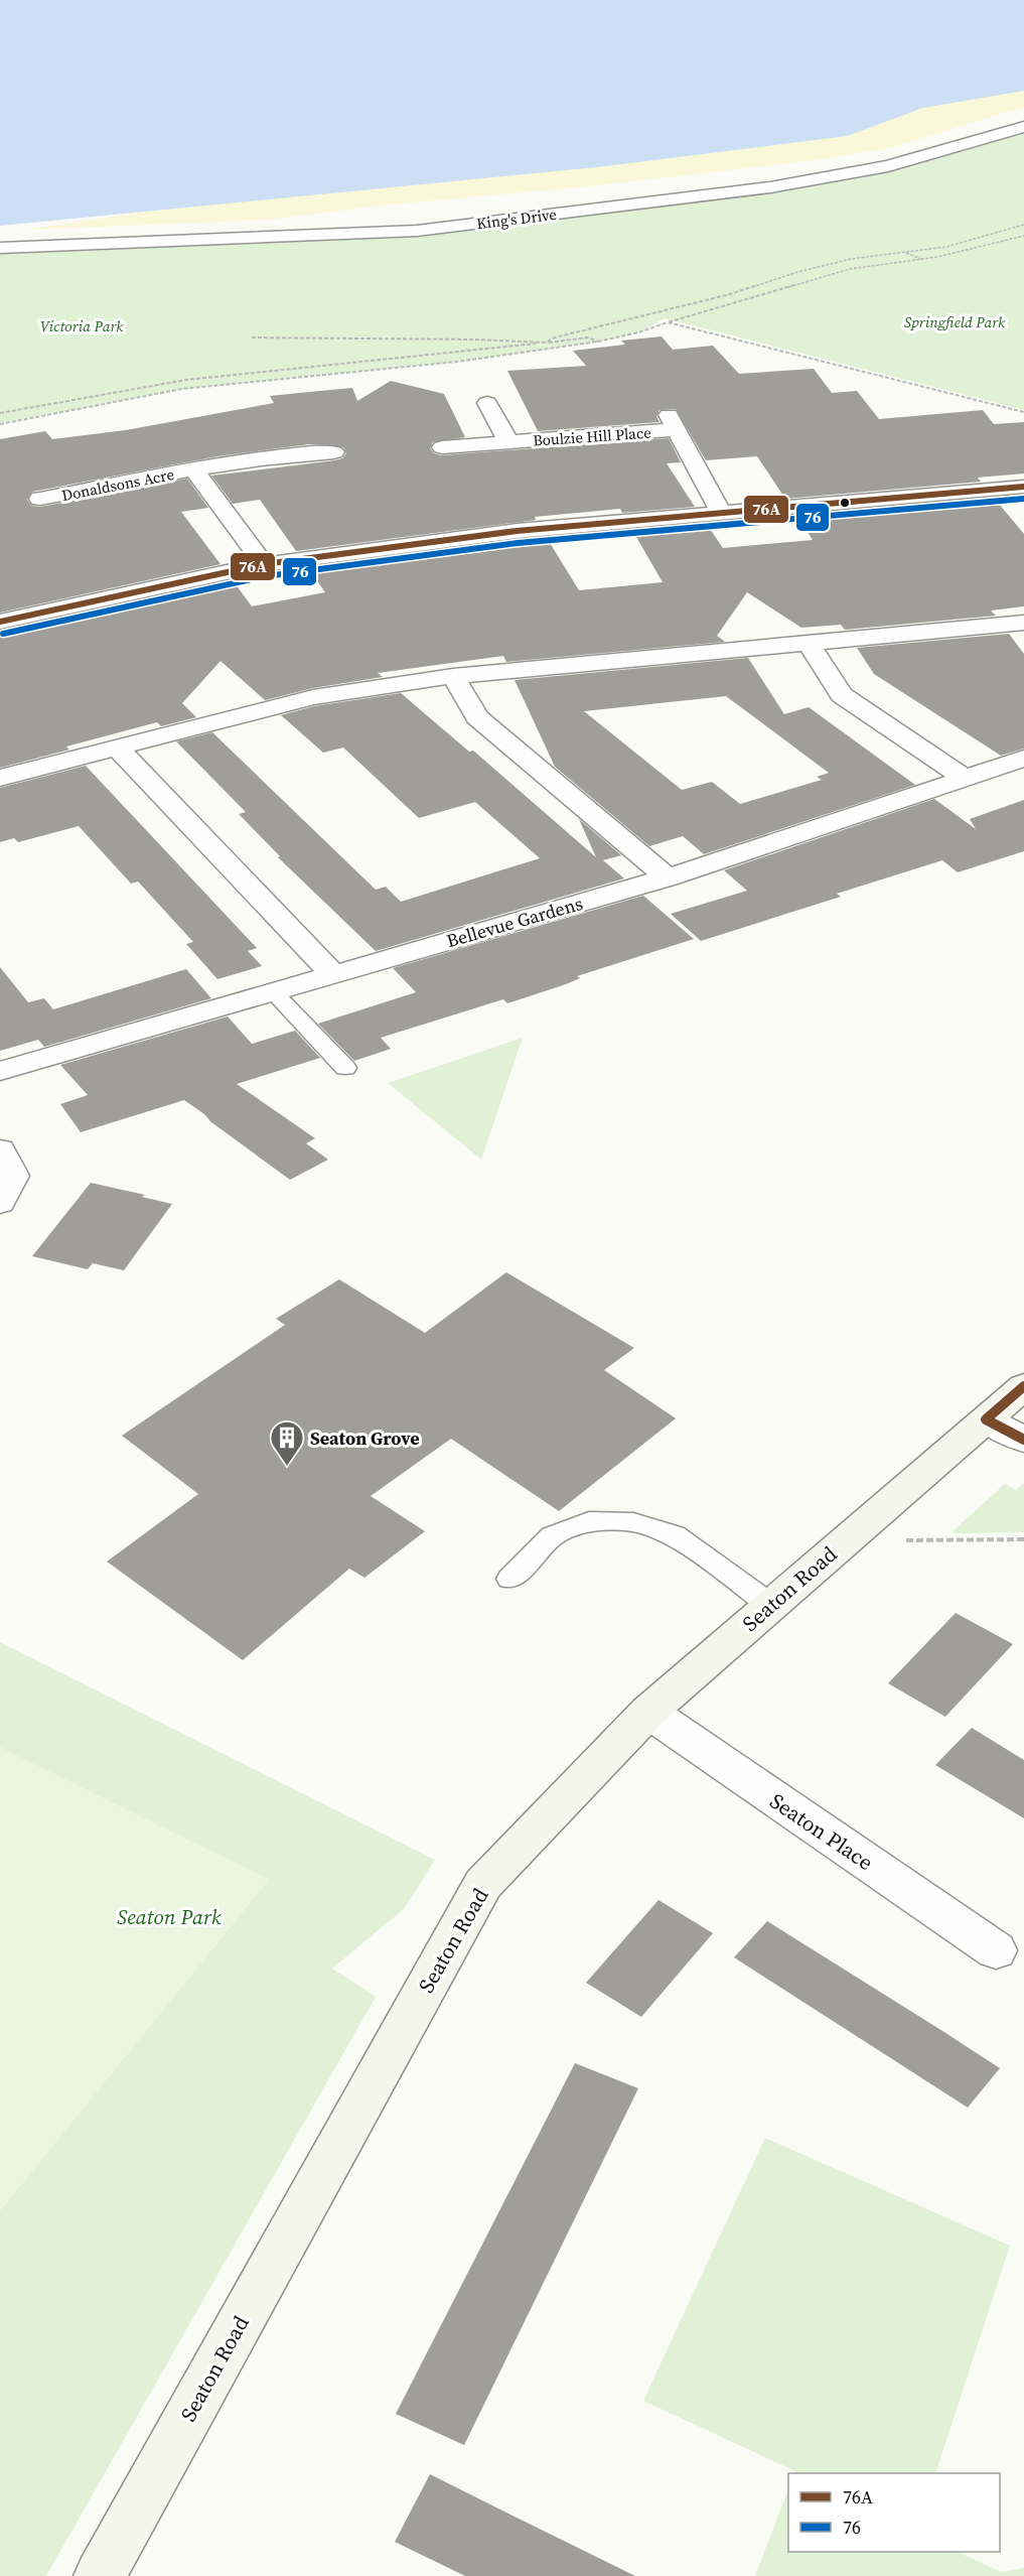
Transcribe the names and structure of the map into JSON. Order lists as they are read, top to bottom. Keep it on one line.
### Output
{"streets":{"street":["King's Drive","Boulzie Hill Place","Donaldsons Acre","Bellevue Gardens","Seaton Road","Seaton Place"]},"crossings":[["Seaton Road","Seaton Place"]],"parks":["Springfield Park","Victoria Park","Seaton Park"],"places":{"building":["Seaton Grove"]},"lines":["transit line 76A","transit line 76"],"legend":["76A","76"]}
